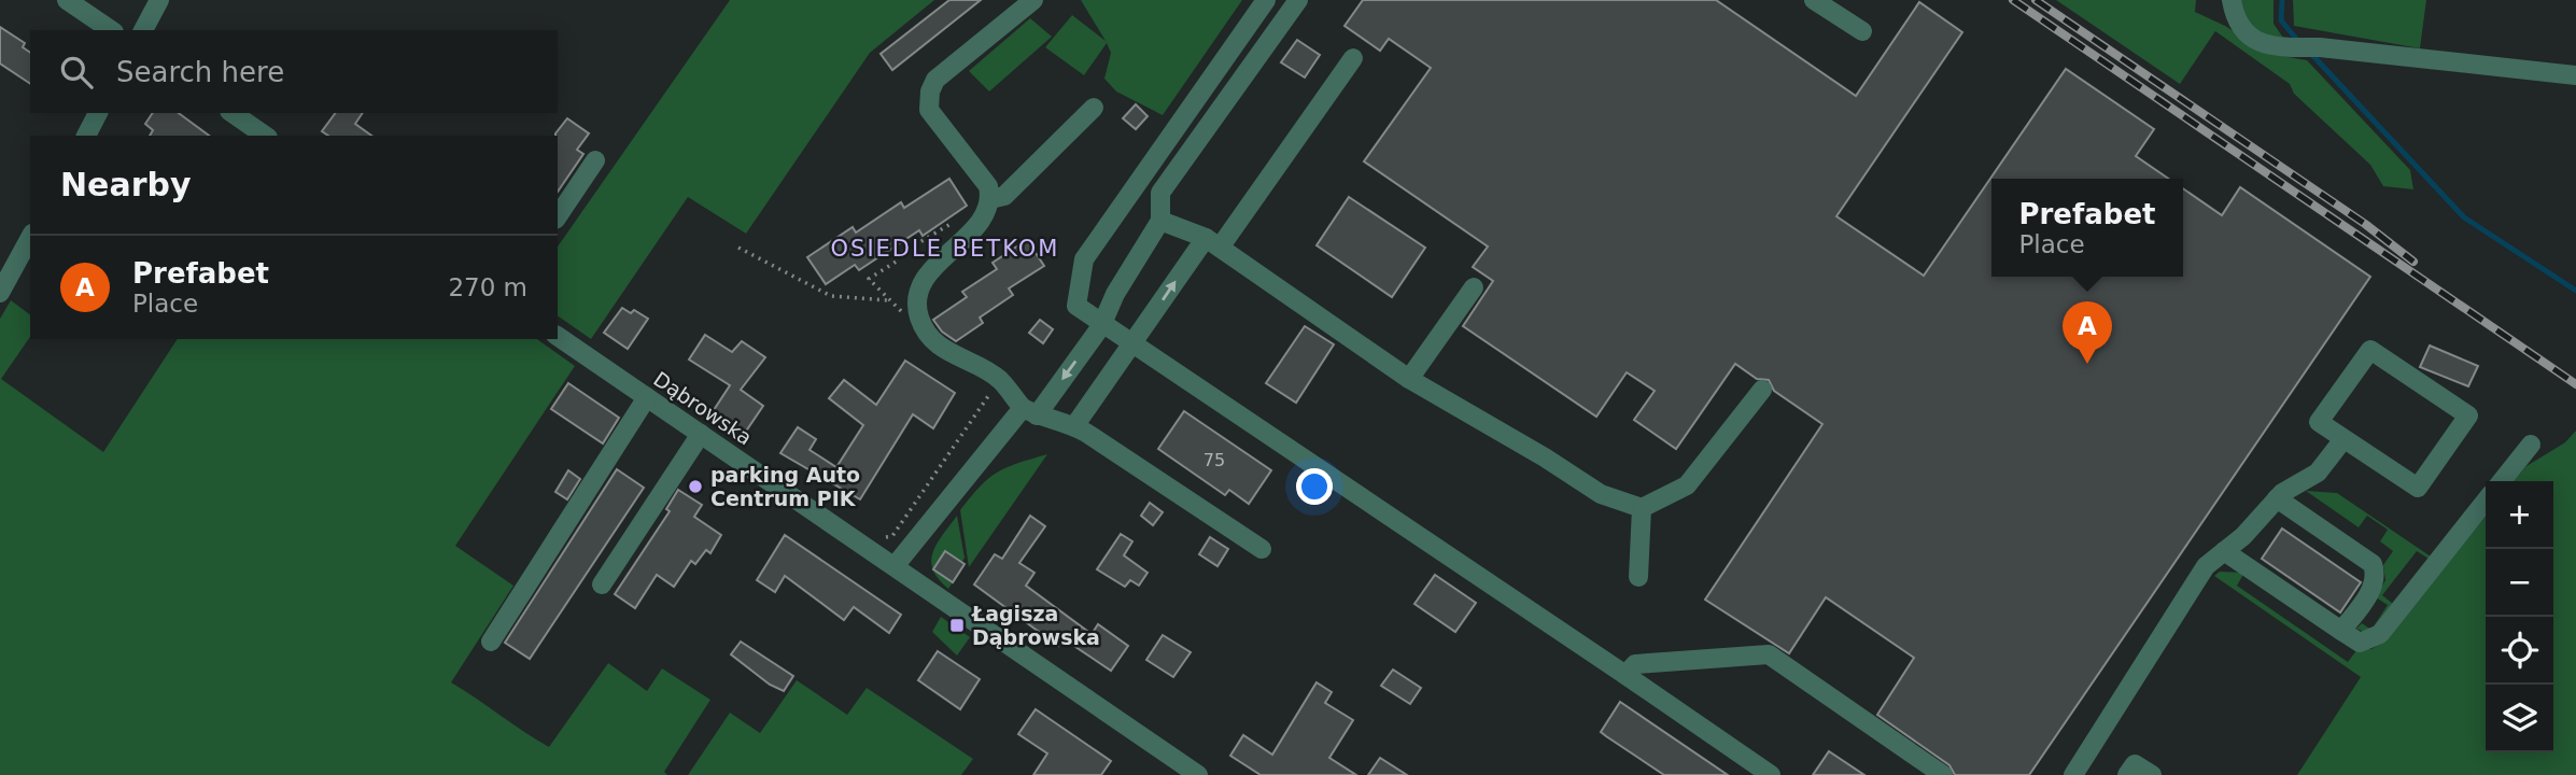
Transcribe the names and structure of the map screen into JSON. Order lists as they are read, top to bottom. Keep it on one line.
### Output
{"streets":{"street":["Dąbrowska"]},"districts":["OSIEDLE BETKOM"],"places":{"other":["parking Auto Centrum PIK"],"transit":["Łagisza Dąbrowska"]},"house_numbers":["75"],"page":{"search":"Search here","heading":"Nearby","popup":["Prefabet","Place"],"list":[{"mark":"A","name":"Prefabet","note":"Place","value":"270 m"}],"pins":"A","map_buttons":["+","−"]}}
